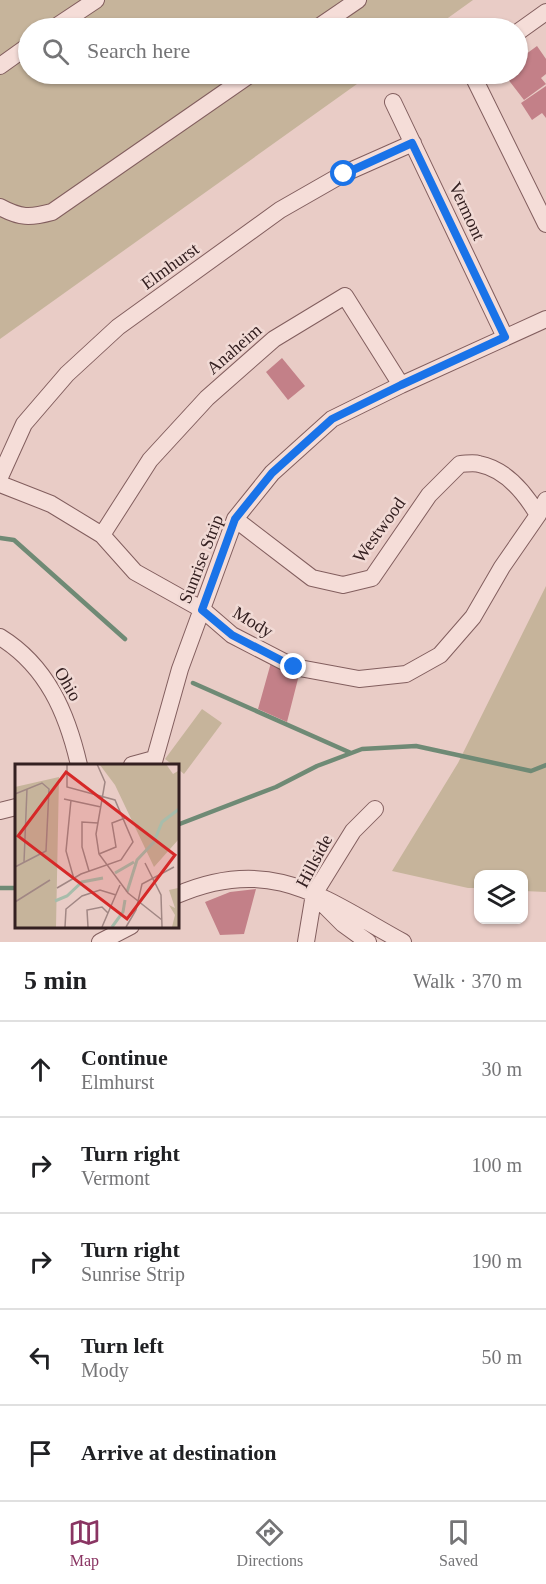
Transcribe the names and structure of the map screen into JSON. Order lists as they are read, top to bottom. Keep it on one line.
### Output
{"streets":{"street":["Vermont","Elmhurst","Anaheim","Westwood","Sunrise Strip","Mody","Ohio","Hillside"]},"crossings":[["Vermont","Elmhurst"],["Vermont","Sunrise Strip"],["Anaheim","Sunrise Strip"],["Anaheim","Mody"],["Westwood","Sunrise Strip"],["Westwood","Mody"],["Sunrise Strip","Mody"]],"page":{"search":"Search here","heading":["5 min","Walk · 370 m"],"list":[["Continue","Elmhurst","30 m"],["Turn right","Vermont","100 m"],["Turn right","Sunrise Strip","190 m"],["Turn left","Mody","50 m"],"Arrive at destination"],"nav":["Map","Directions","Saved"]}}
